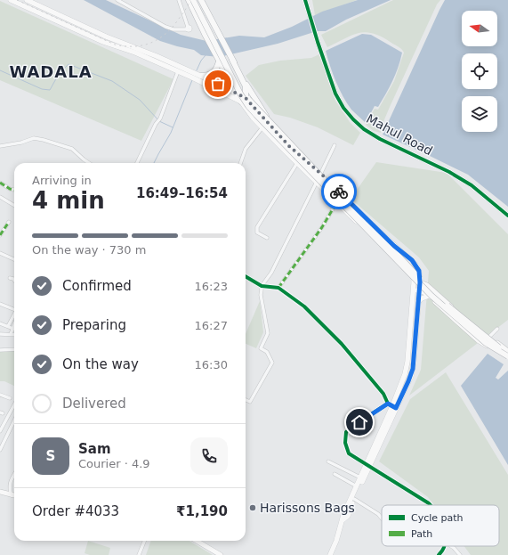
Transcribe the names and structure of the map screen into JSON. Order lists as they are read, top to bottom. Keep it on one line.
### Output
{"streets":{"street":["Mahul Road"]},"districts":["WADALA"],"places":["Harissons Bags"],"legend":["Cycle path","Path"],"north":"left","page":{"heading":["4 min","Arriving in","16:49–16:54"],"panel":["Sam","Courier · 4.9","Order #4033","₹1,190"],"bar":"On the way · 730 m","list":[["Confirmed","16:23"],["Preparing","16:27"],["On the way","16:30"],"Delivered"],"round":"S"}}
